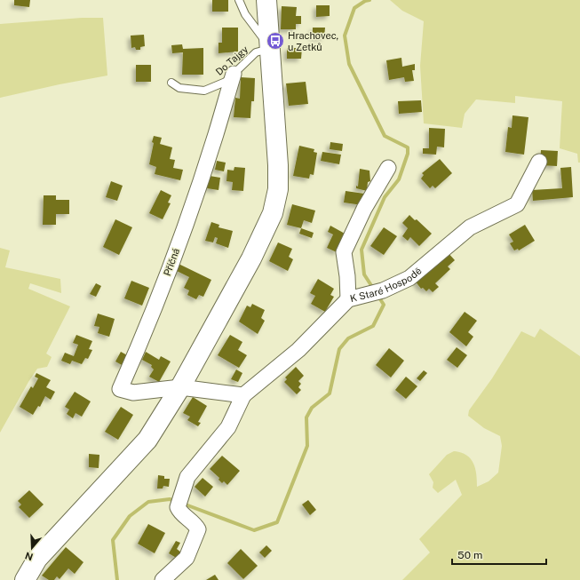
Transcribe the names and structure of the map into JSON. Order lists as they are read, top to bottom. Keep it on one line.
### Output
{"streets":{"street":["Příčná","K Staré Hospodě"],"lane":["Do Tajgy"]},"crossings":[["Do Tajgy","Příčná"]],"places":{"bus stop":["Hrachovec, u Zetků"]},"scale_bar":"50 m","north":"bottom"}
